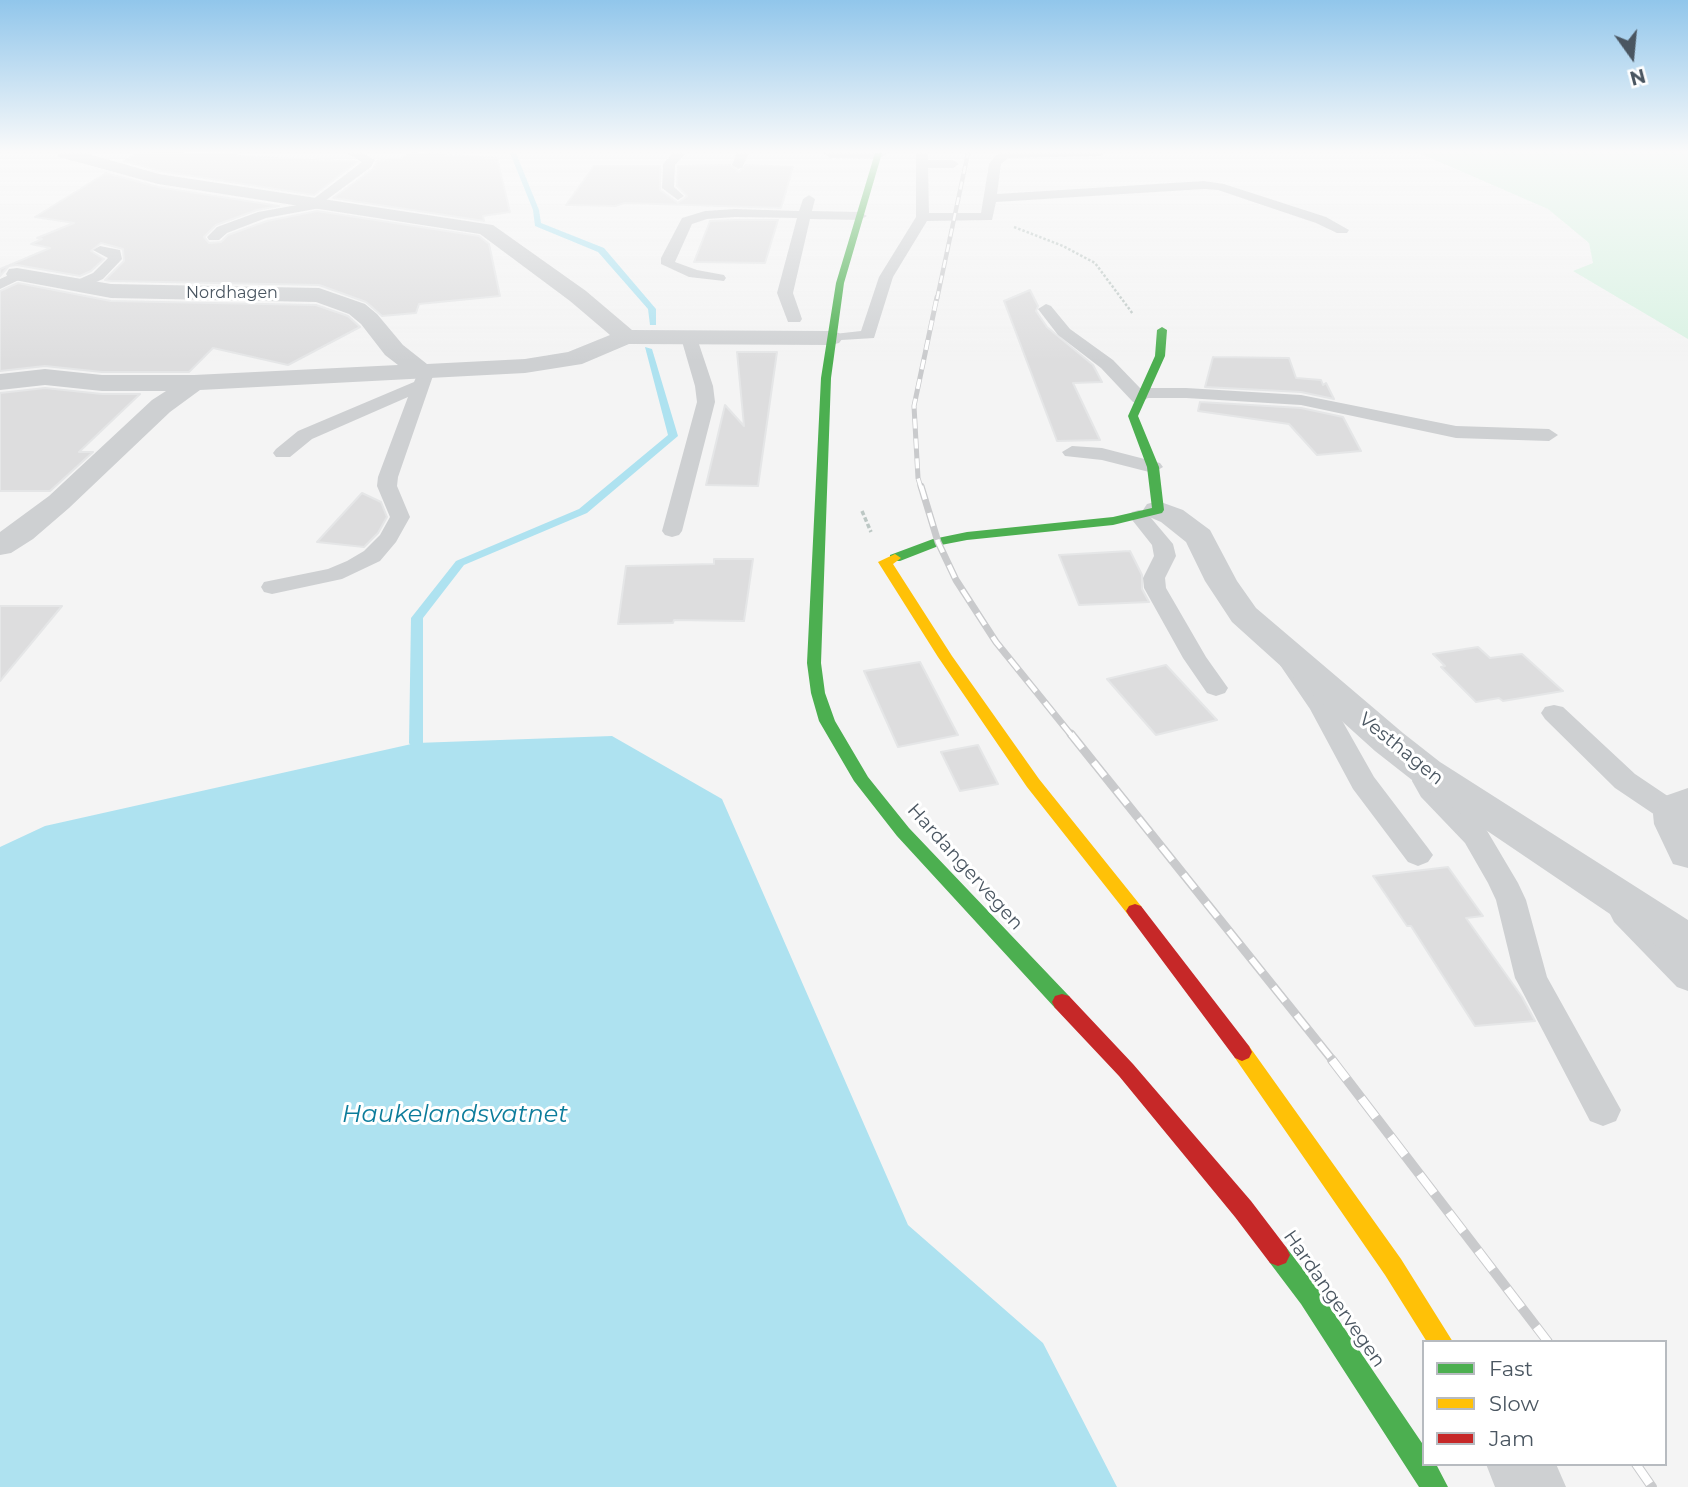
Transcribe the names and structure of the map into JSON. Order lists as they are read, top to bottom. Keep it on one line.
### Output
{"streets":{"main road":["Hardangervegen"],"street":["Nordhagen","Vesthagen"]},"water":["Haukelandsvatnet"],"legend":["Fast","Slow","Jam"],"north":"bottom"}
